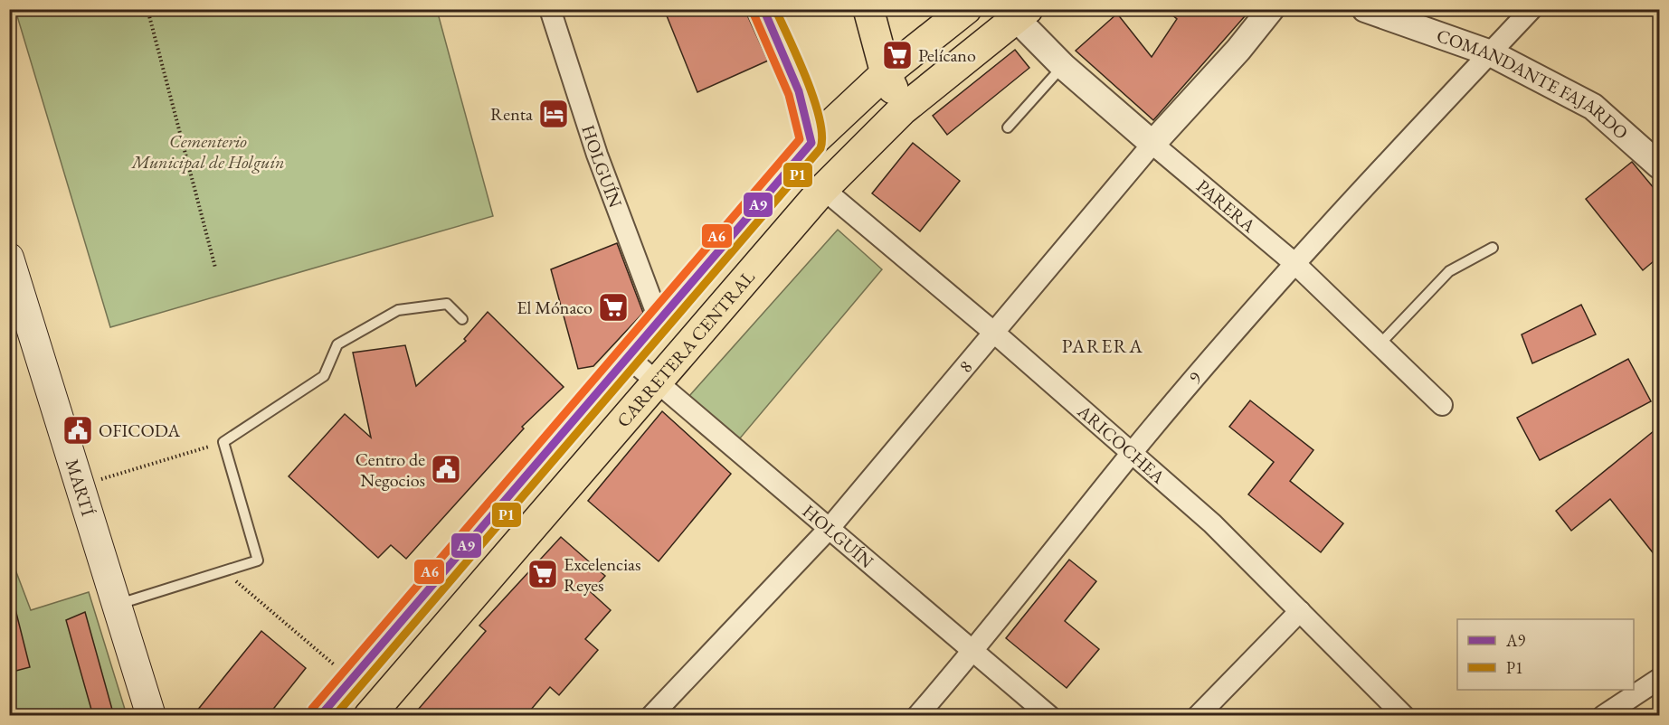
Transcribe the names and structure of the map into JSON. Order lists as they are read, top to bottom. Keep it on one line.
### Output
{"streets":{"main road":["CARRETERA CENTRAL","MARTÍ"],"street":["COMANDANTE FAJARDO","HOLGUÍN","PARERA","8","9","ARICOCHEA"]},"crossings":[["COMANDANTE FAJARDO","9"],["HOLGUÍN","CARRETERA CENTRAL"],["HOLGUÍN","8"],["HOLGUÍN","9"],["PARERA","CARRETERA CENTRAL"],["PARERA","8"],["PARERA","9"],["CARRETERA CENTRAL","ARICOCHEA"],["8","ARICOCHEA"],["9","ARICOCHEA"]],"districts":["PARERA"],"parks":["Cementerio Municipal de Holguín"],"places":{"supermarket":["Pelícano","El Mónaco","Excelencias Reyes"],"hotel":["Renta"],"public building":["OFICODA","Centro de Negocios"]},"lines":["transit line A9","transit line P1","transit line A6"],"legend":["A9","P1"]}
